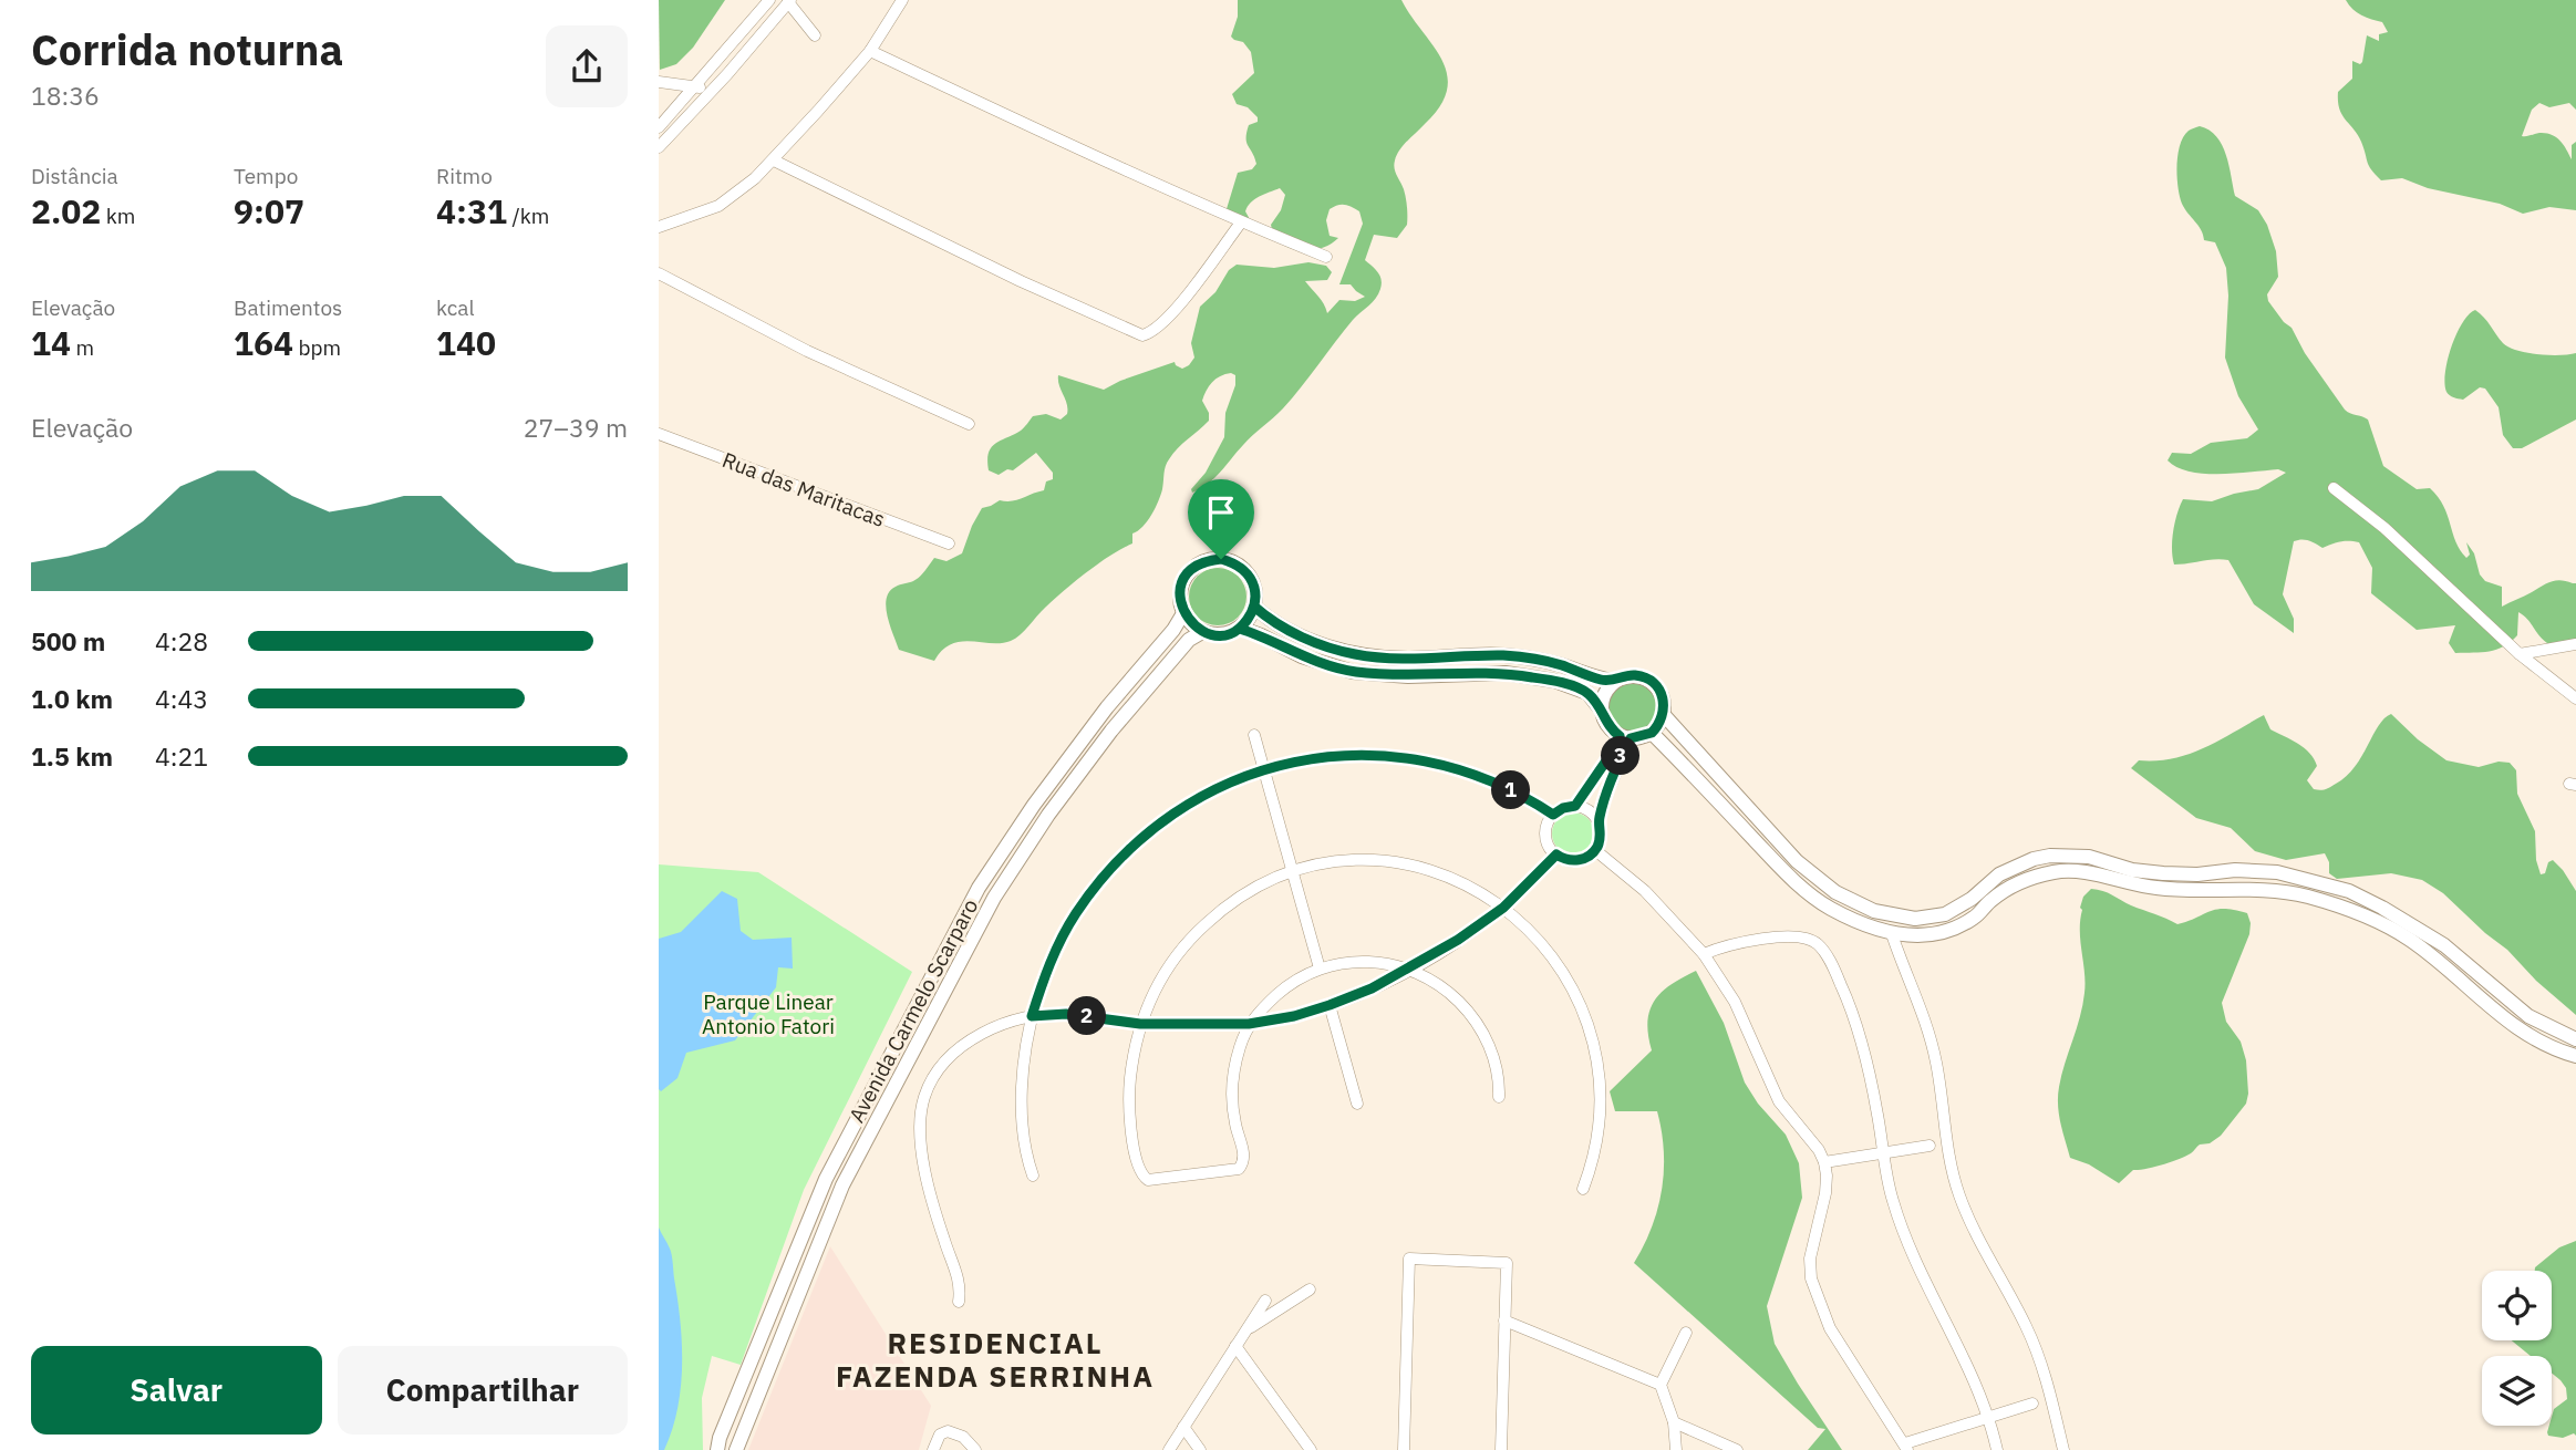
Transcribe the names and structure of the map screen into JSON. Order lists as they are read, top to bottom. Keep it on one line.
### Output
{"streets":{"main road":["Avenida Carmelo Scarparo"],"street":["Rua das Maritacas"]},"districts":["RESIDENCIAL FAZENDA SERRINHA"],"parks":["Parque Linear Antonio Fatori"],"page":{"heading":["Corrida noturna","18:36"],"stats":[["Distância","2.02 km"],["Tempo","9:07"],["Ritmo","4:31 /km"],["Elevação","14 m"],["Batimentos","164 bpm"],["kcal","140"]],"chart":["Elevação","27–39 m"],"list":[{"name":"500 m","note":"4:28"},{"name":"1.0 km","note":"4:43"},{"name":"1.5 km","note":"4:21"}],"pins":["3","1","2"],"buttons":["Salvar","Compartilhar"]}}
